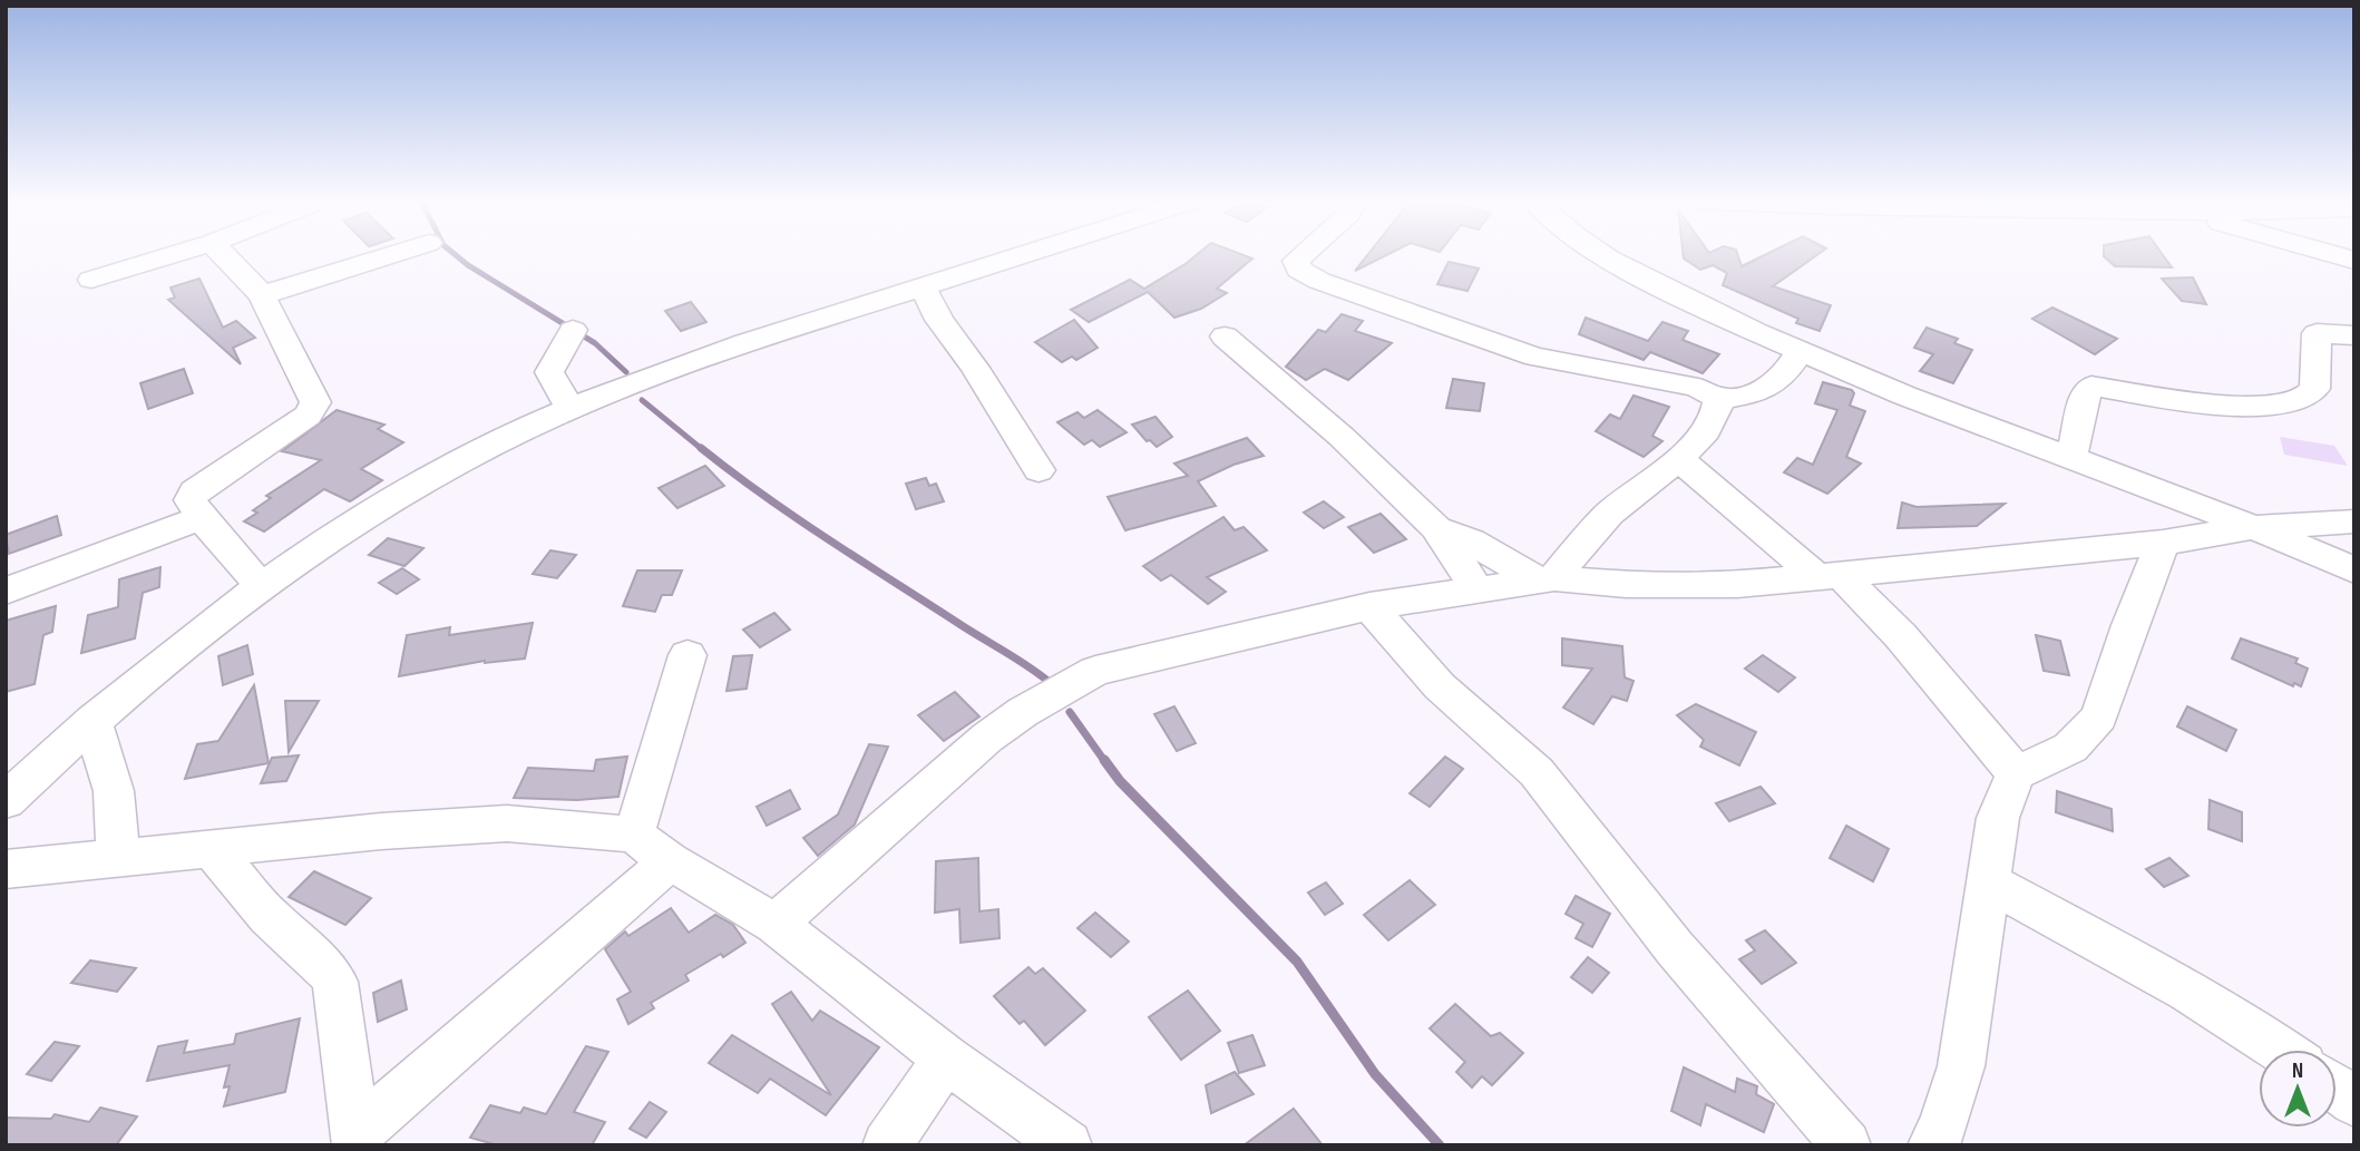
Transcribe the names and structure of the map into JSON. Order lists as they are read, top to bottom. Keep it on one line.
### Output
{"north":"top"}
